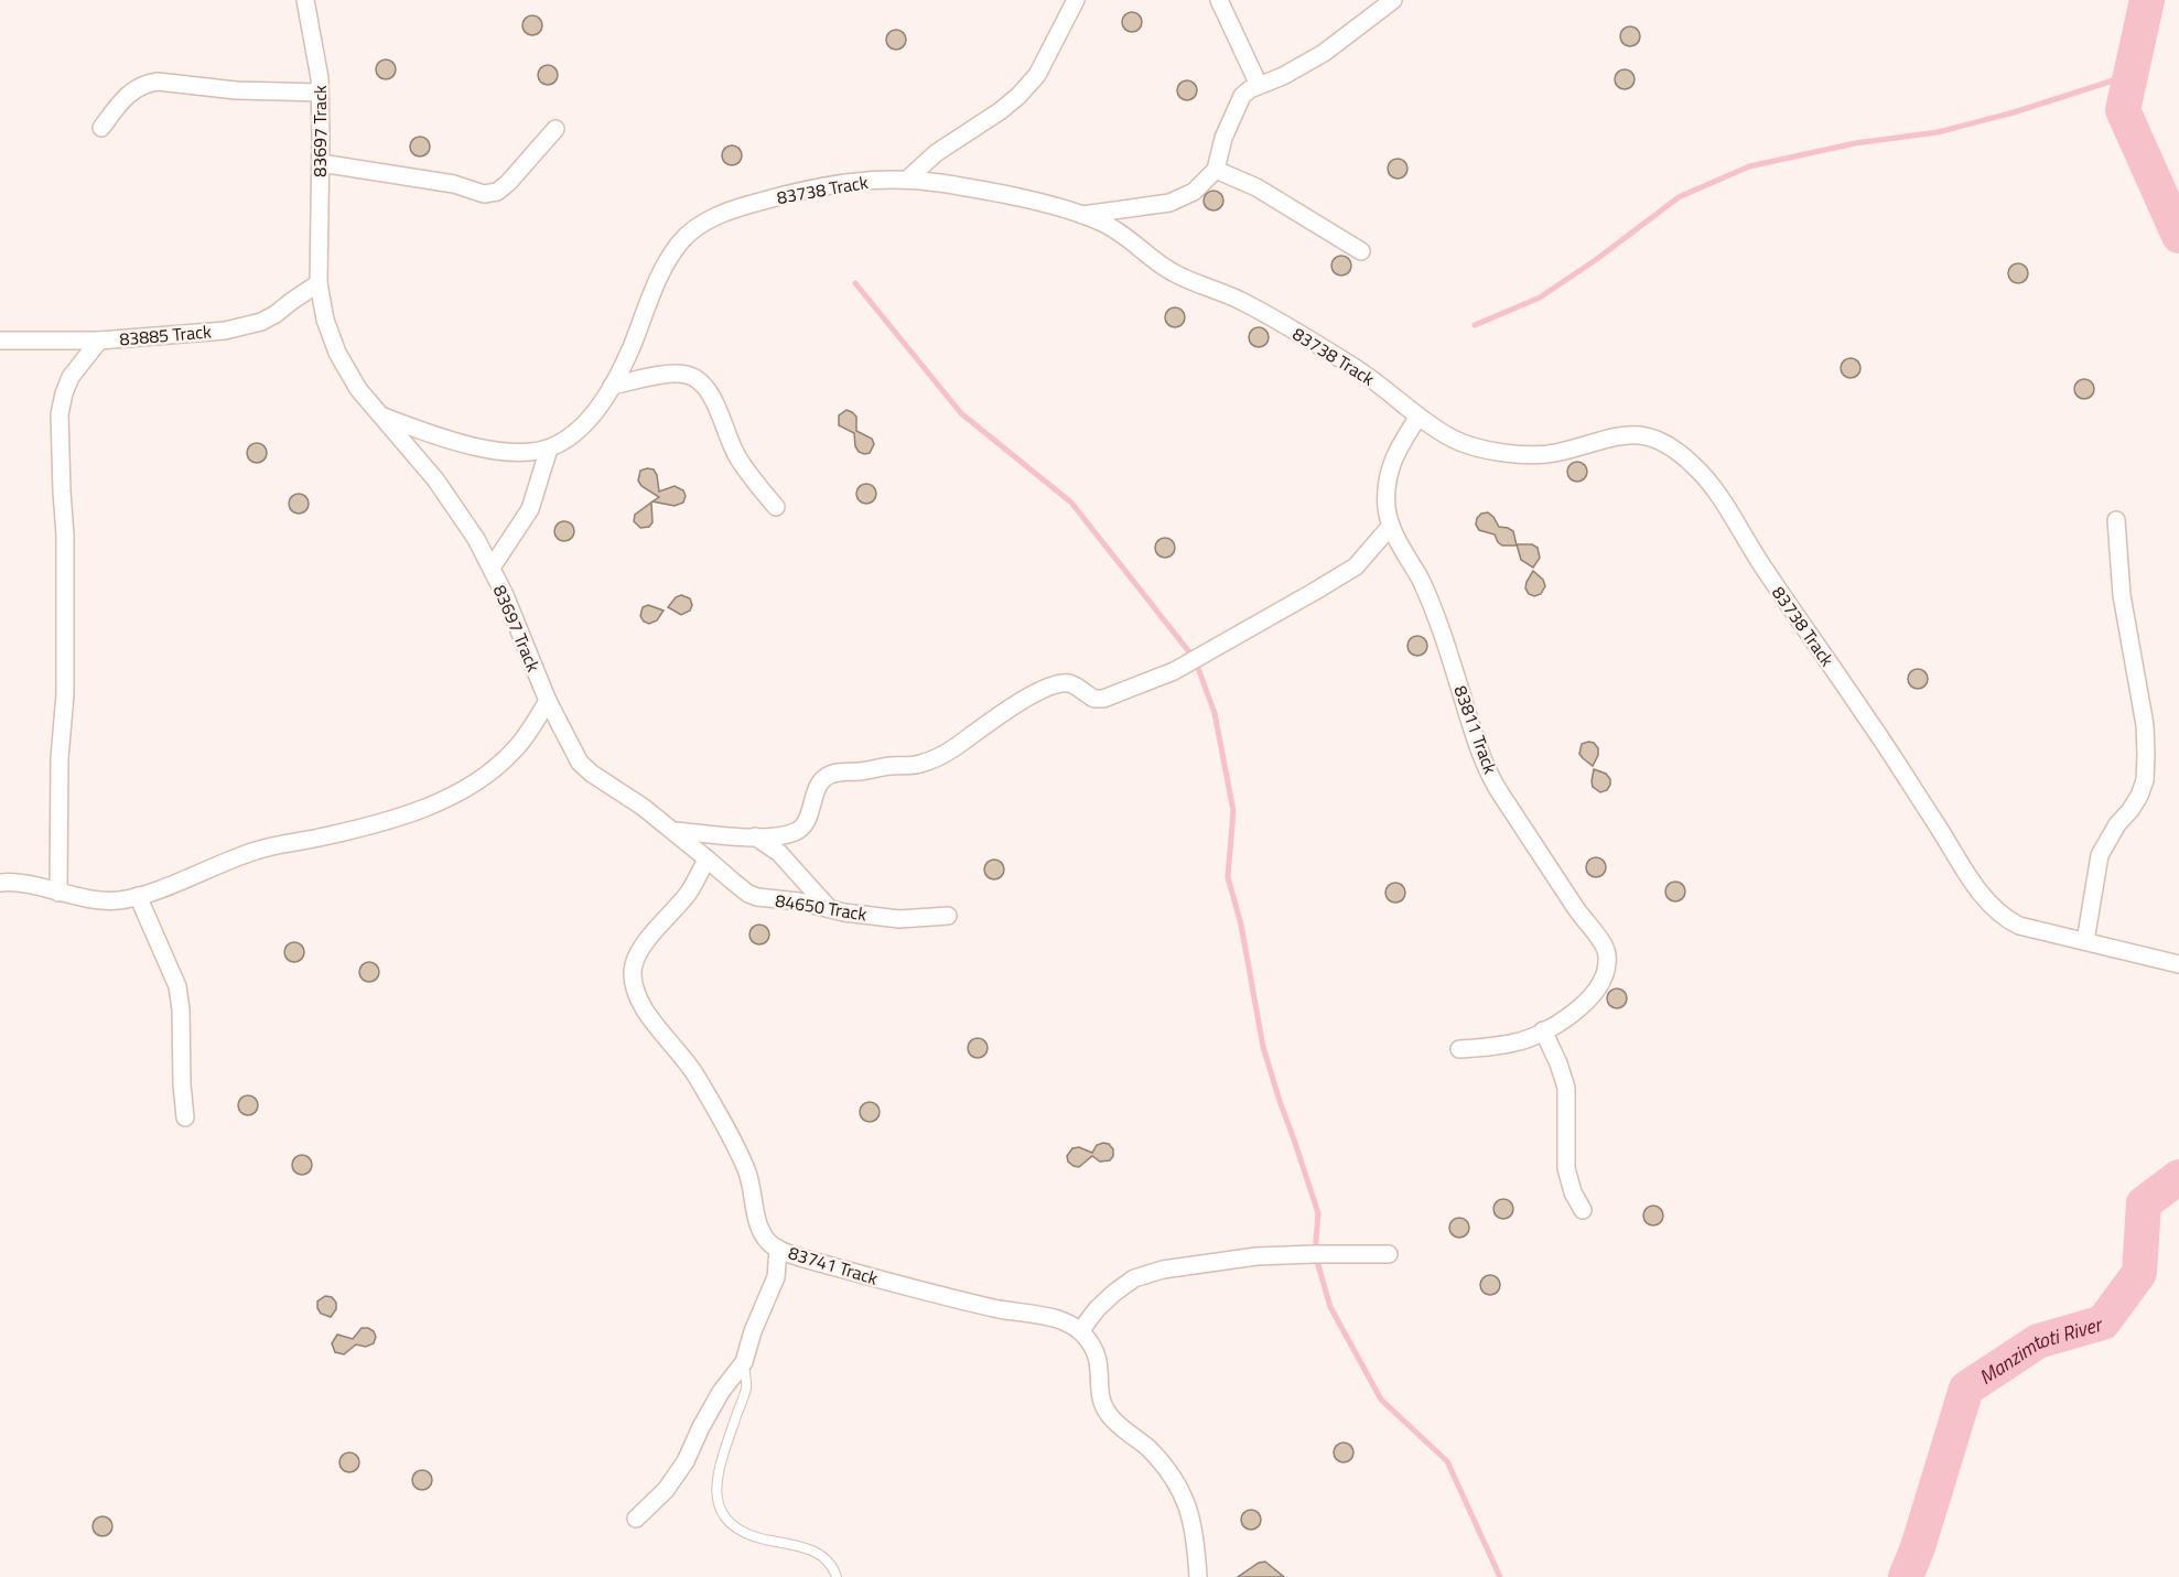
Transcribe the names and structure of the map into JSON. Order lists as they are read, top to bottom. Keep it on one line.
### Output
{"streets":{"street":["83697 Track","83738 Track","83885 Track","83811 Track","84650 Track","83741 Track"]},"crossings":[["83697 Track","83738 Track"],["83697 Track","83885 Track"],["83738 Track","83811 Track"],["84650 Track","83741 Track"]],"water":["Manzimtoti River"]}
